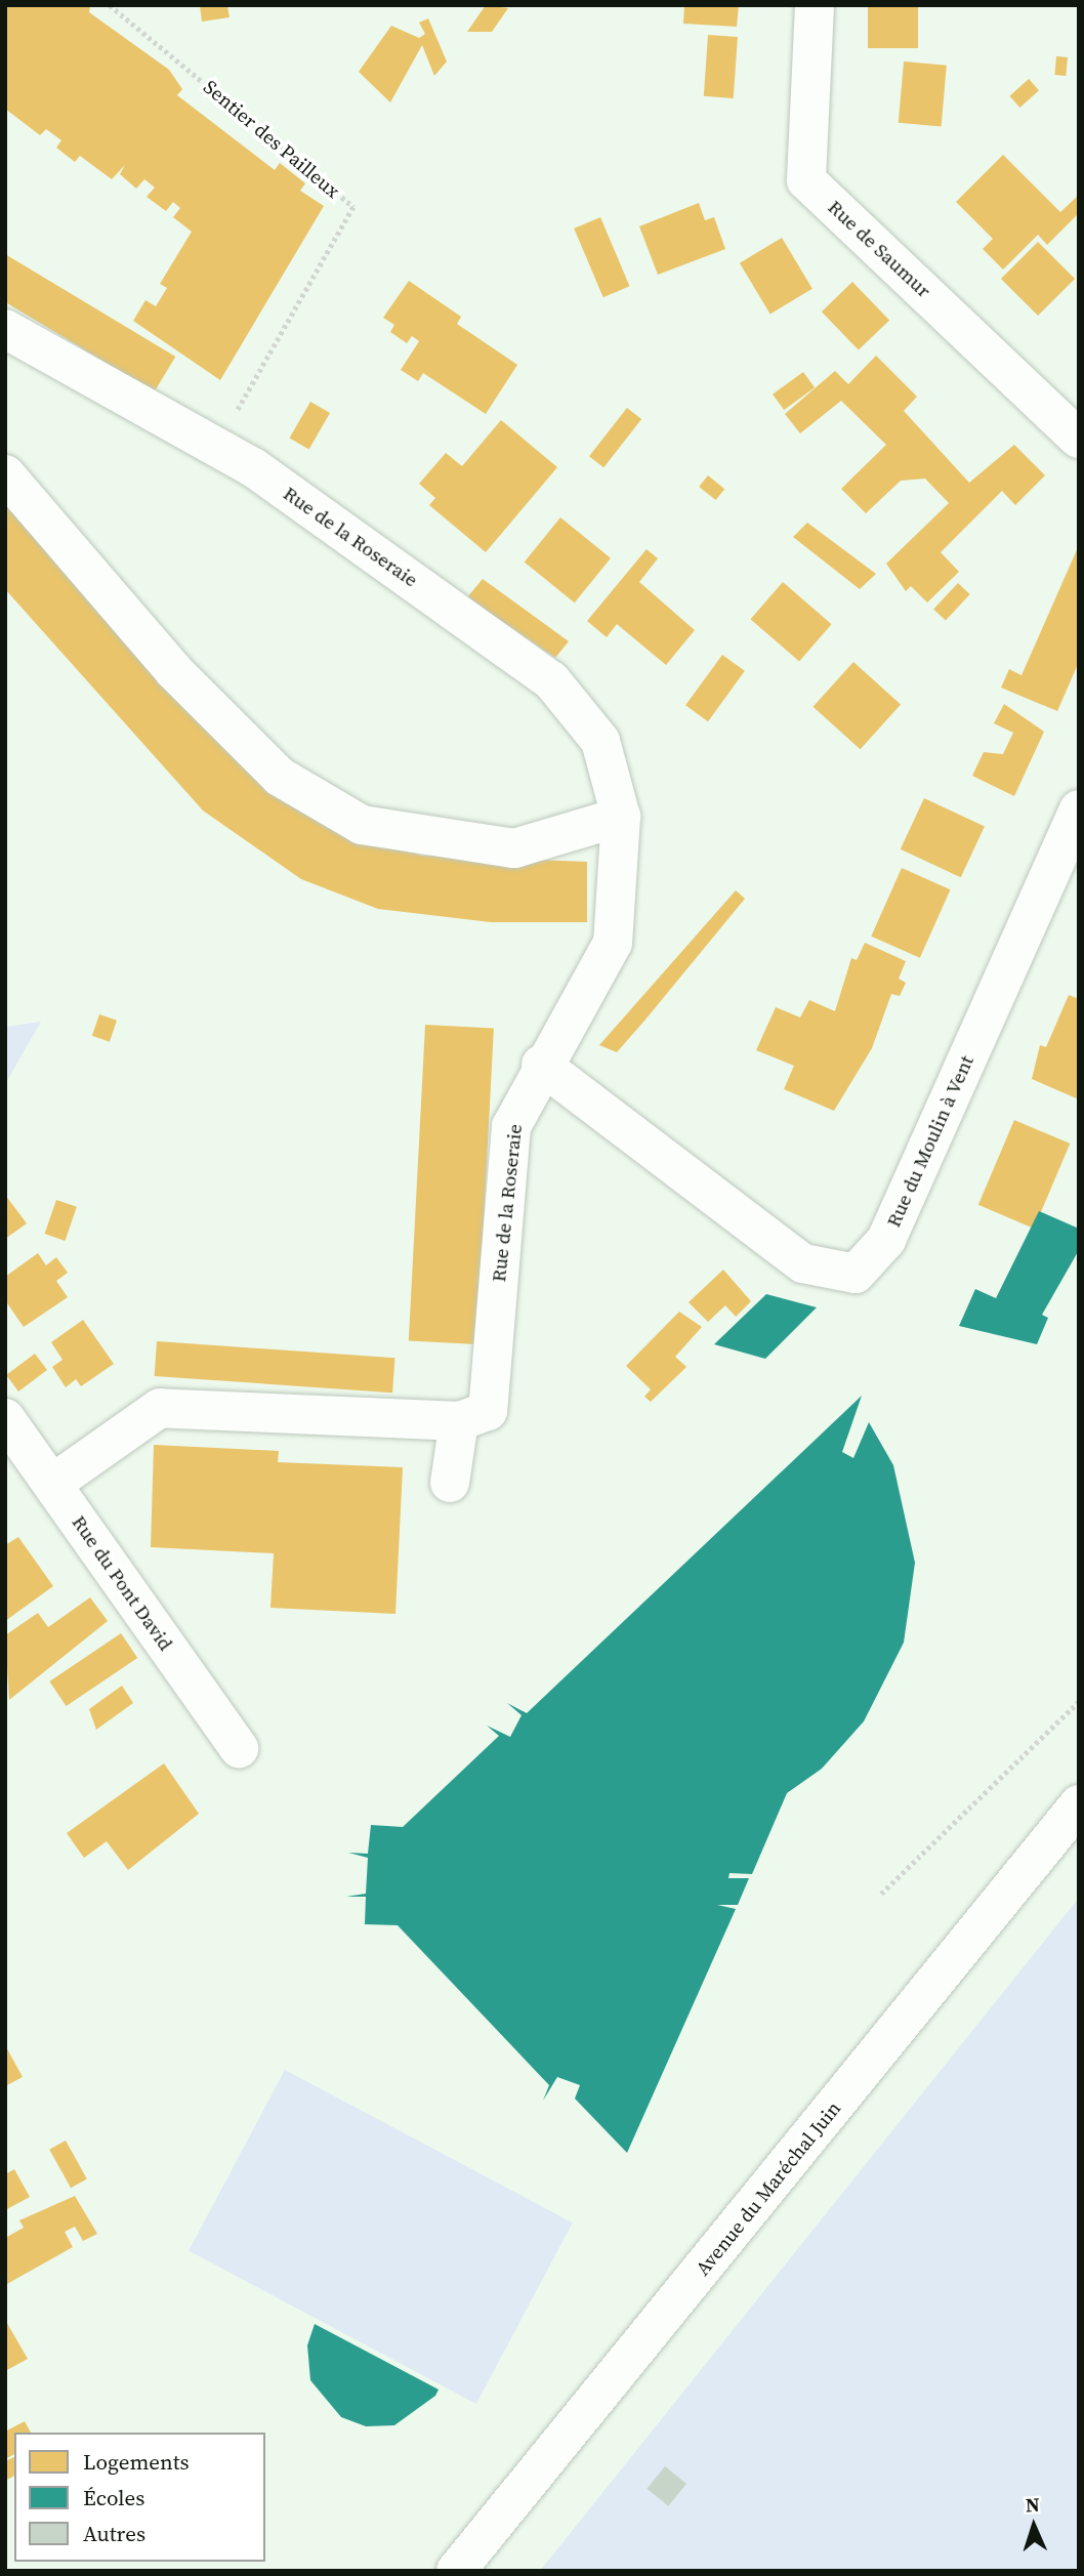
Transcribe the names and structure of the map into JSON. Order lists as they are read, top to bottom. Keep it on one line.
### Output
{"streets":{"street":["Rue de Saumur","Rue de la Roseraie","Rue du Moulin à Vent","Rue du Pont David","Avenue du Maréchal Juin"],"path":["Sentier des Pailleux"]},"crossings":[["Sentier des Pailleux","Rue de la Roseraie"],["Rue de la Roseraie","Rue du Moulin à Vent"]],"legend":["Logements","Écoles","Autres"],"north":"top"}
